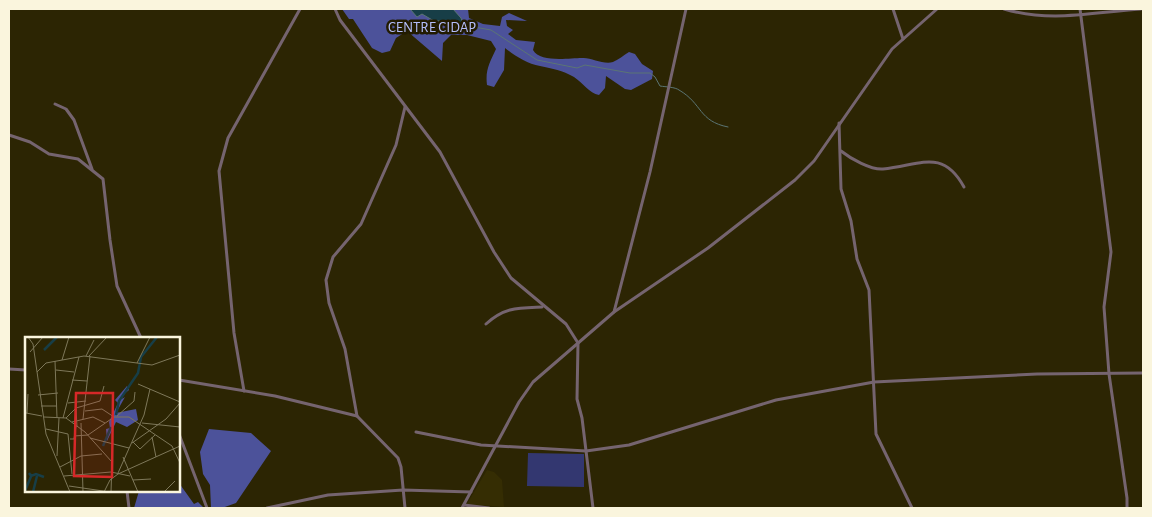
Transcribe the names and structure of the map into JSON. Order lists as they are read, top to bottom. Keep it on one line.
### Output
{"parks":["CENTRE CIDAP"]}
